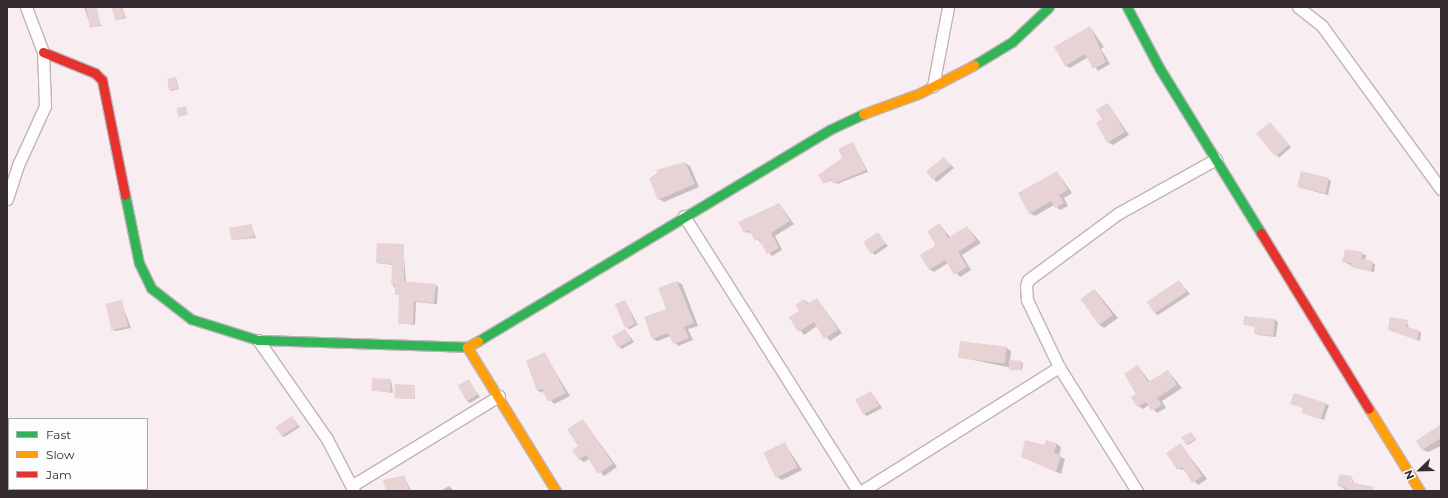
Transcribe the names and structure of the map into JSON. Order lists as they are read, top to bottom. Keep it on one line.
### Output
{"legend":["Fast","Slow","Jam"],"north":"bottom left"}
